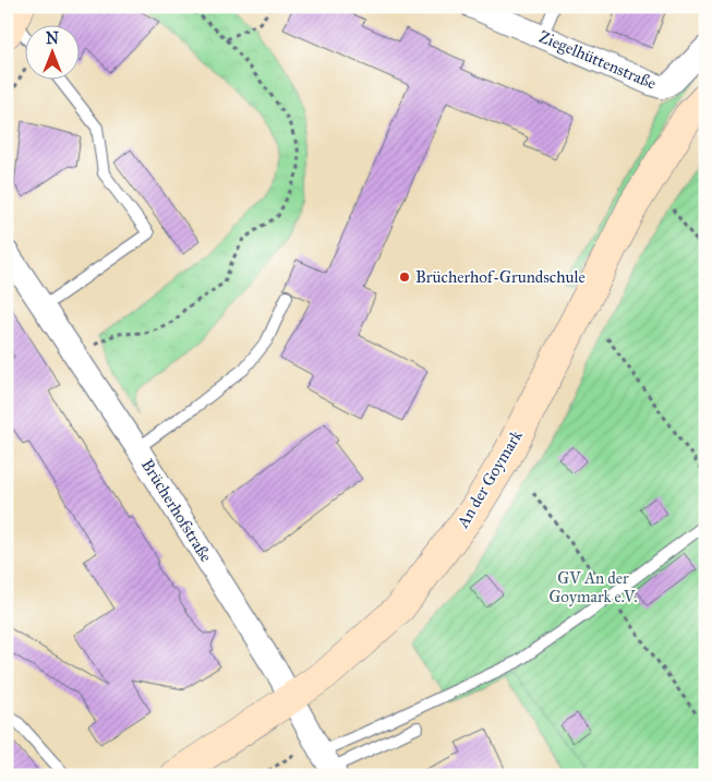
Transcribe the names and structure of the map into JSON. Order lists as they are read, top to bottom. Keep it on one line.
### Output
{"streets":{"main road":["An der Goymark"],"street":["Ziegelhüttenstraße","Brücherhofstraße"]},"crossings":[["An der Goymark","Brücherhofstraße"]],"parks":["GV An der Goymark e.V."],"places":["Brücherhof-Grundschule"],"north":"top"}
